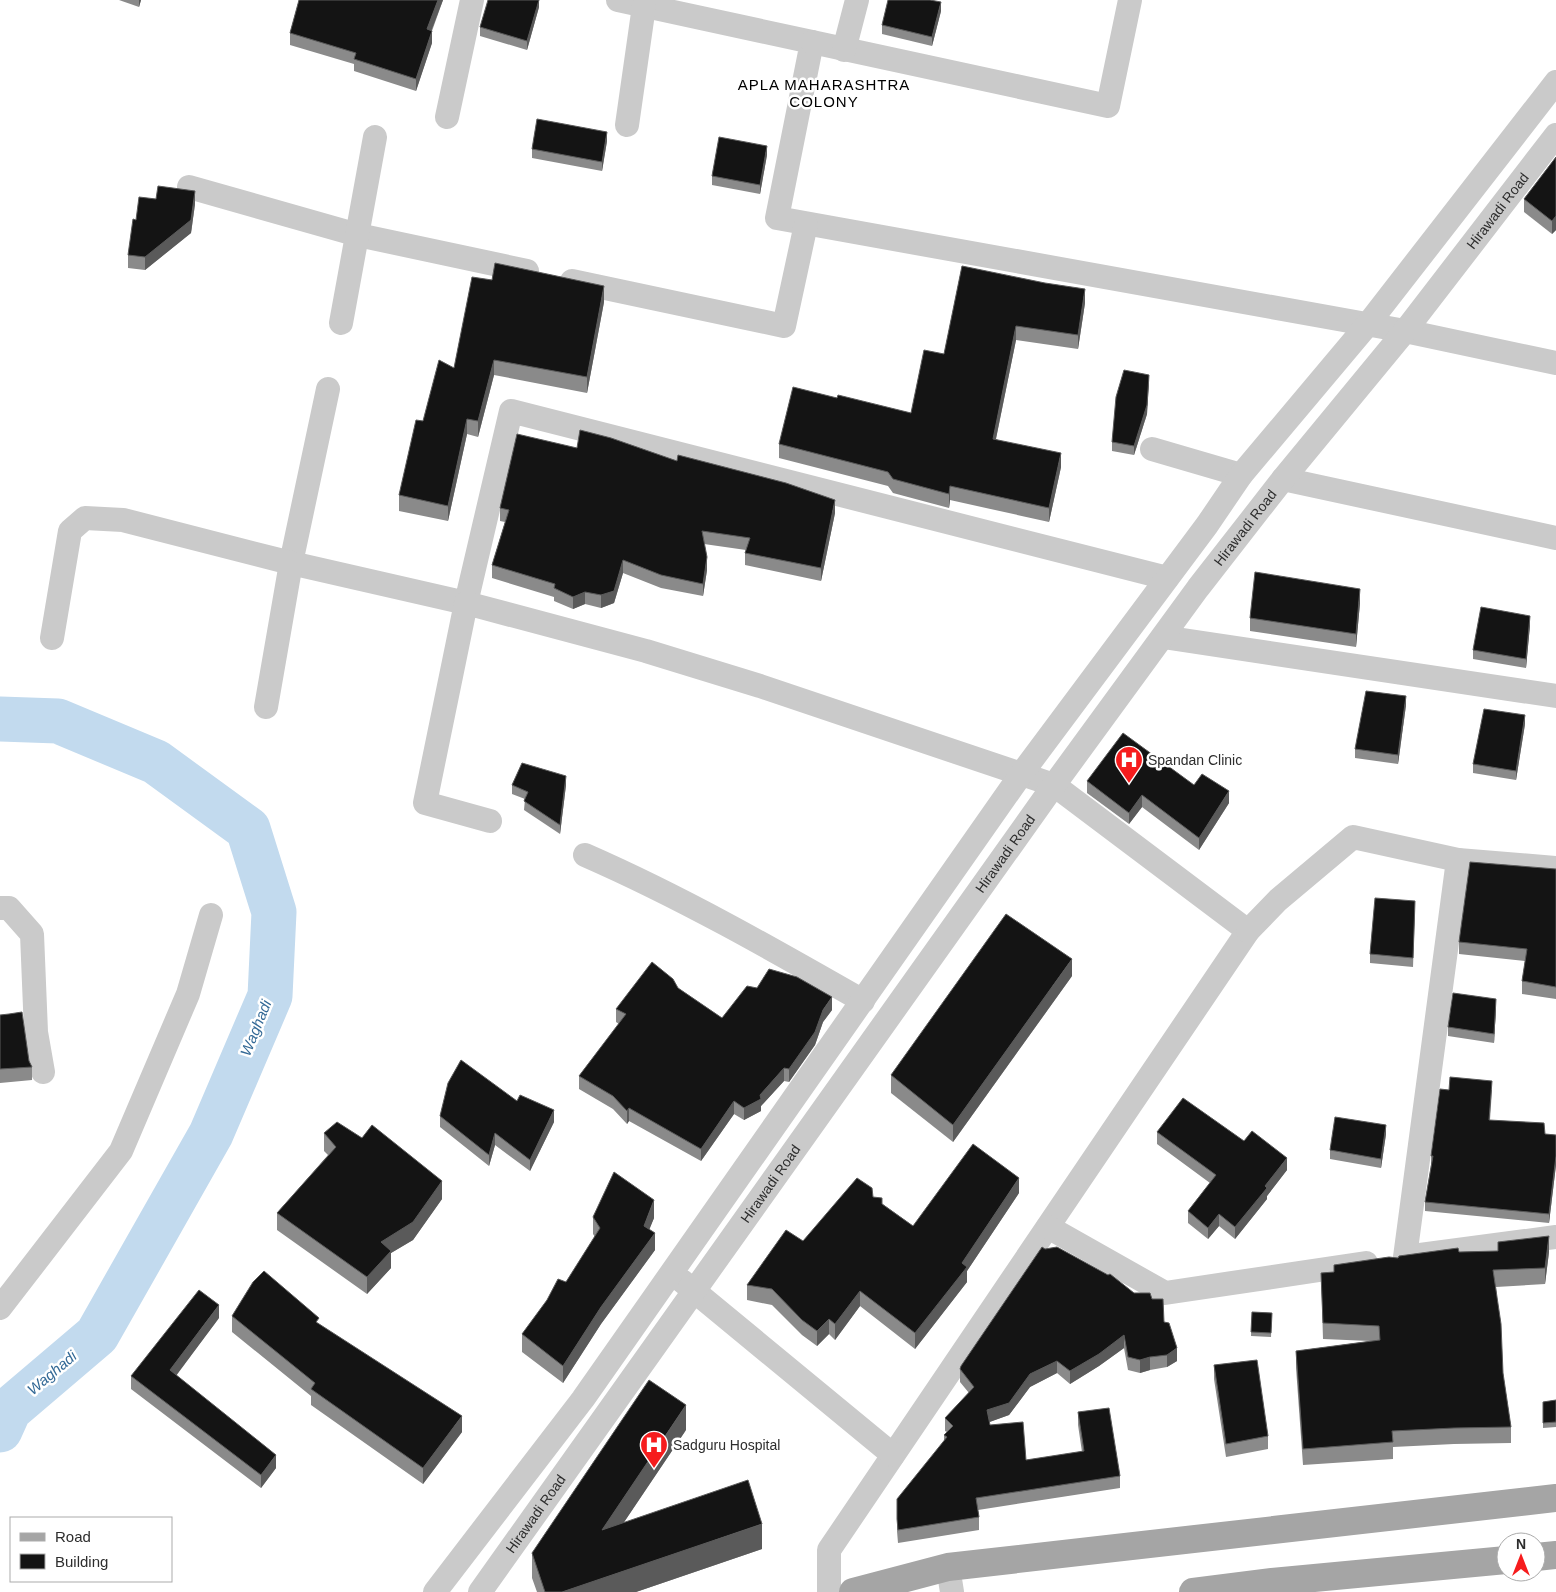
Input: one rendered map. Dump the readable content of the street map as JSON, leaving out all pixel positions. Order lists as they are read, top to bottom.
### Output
{
  "streets": {
    "street": ["Hirawadi Road"]
  },
  "districts": ["APLA MAHARASHTRA COLONY"],
  "water": ["Waghadi"],
  "places": {
    "hospital": ["Spandan Clinic", "Sadguru Hospital"]
  },
  "legend": ["Road", "Building"],
  "north": "top"
}
